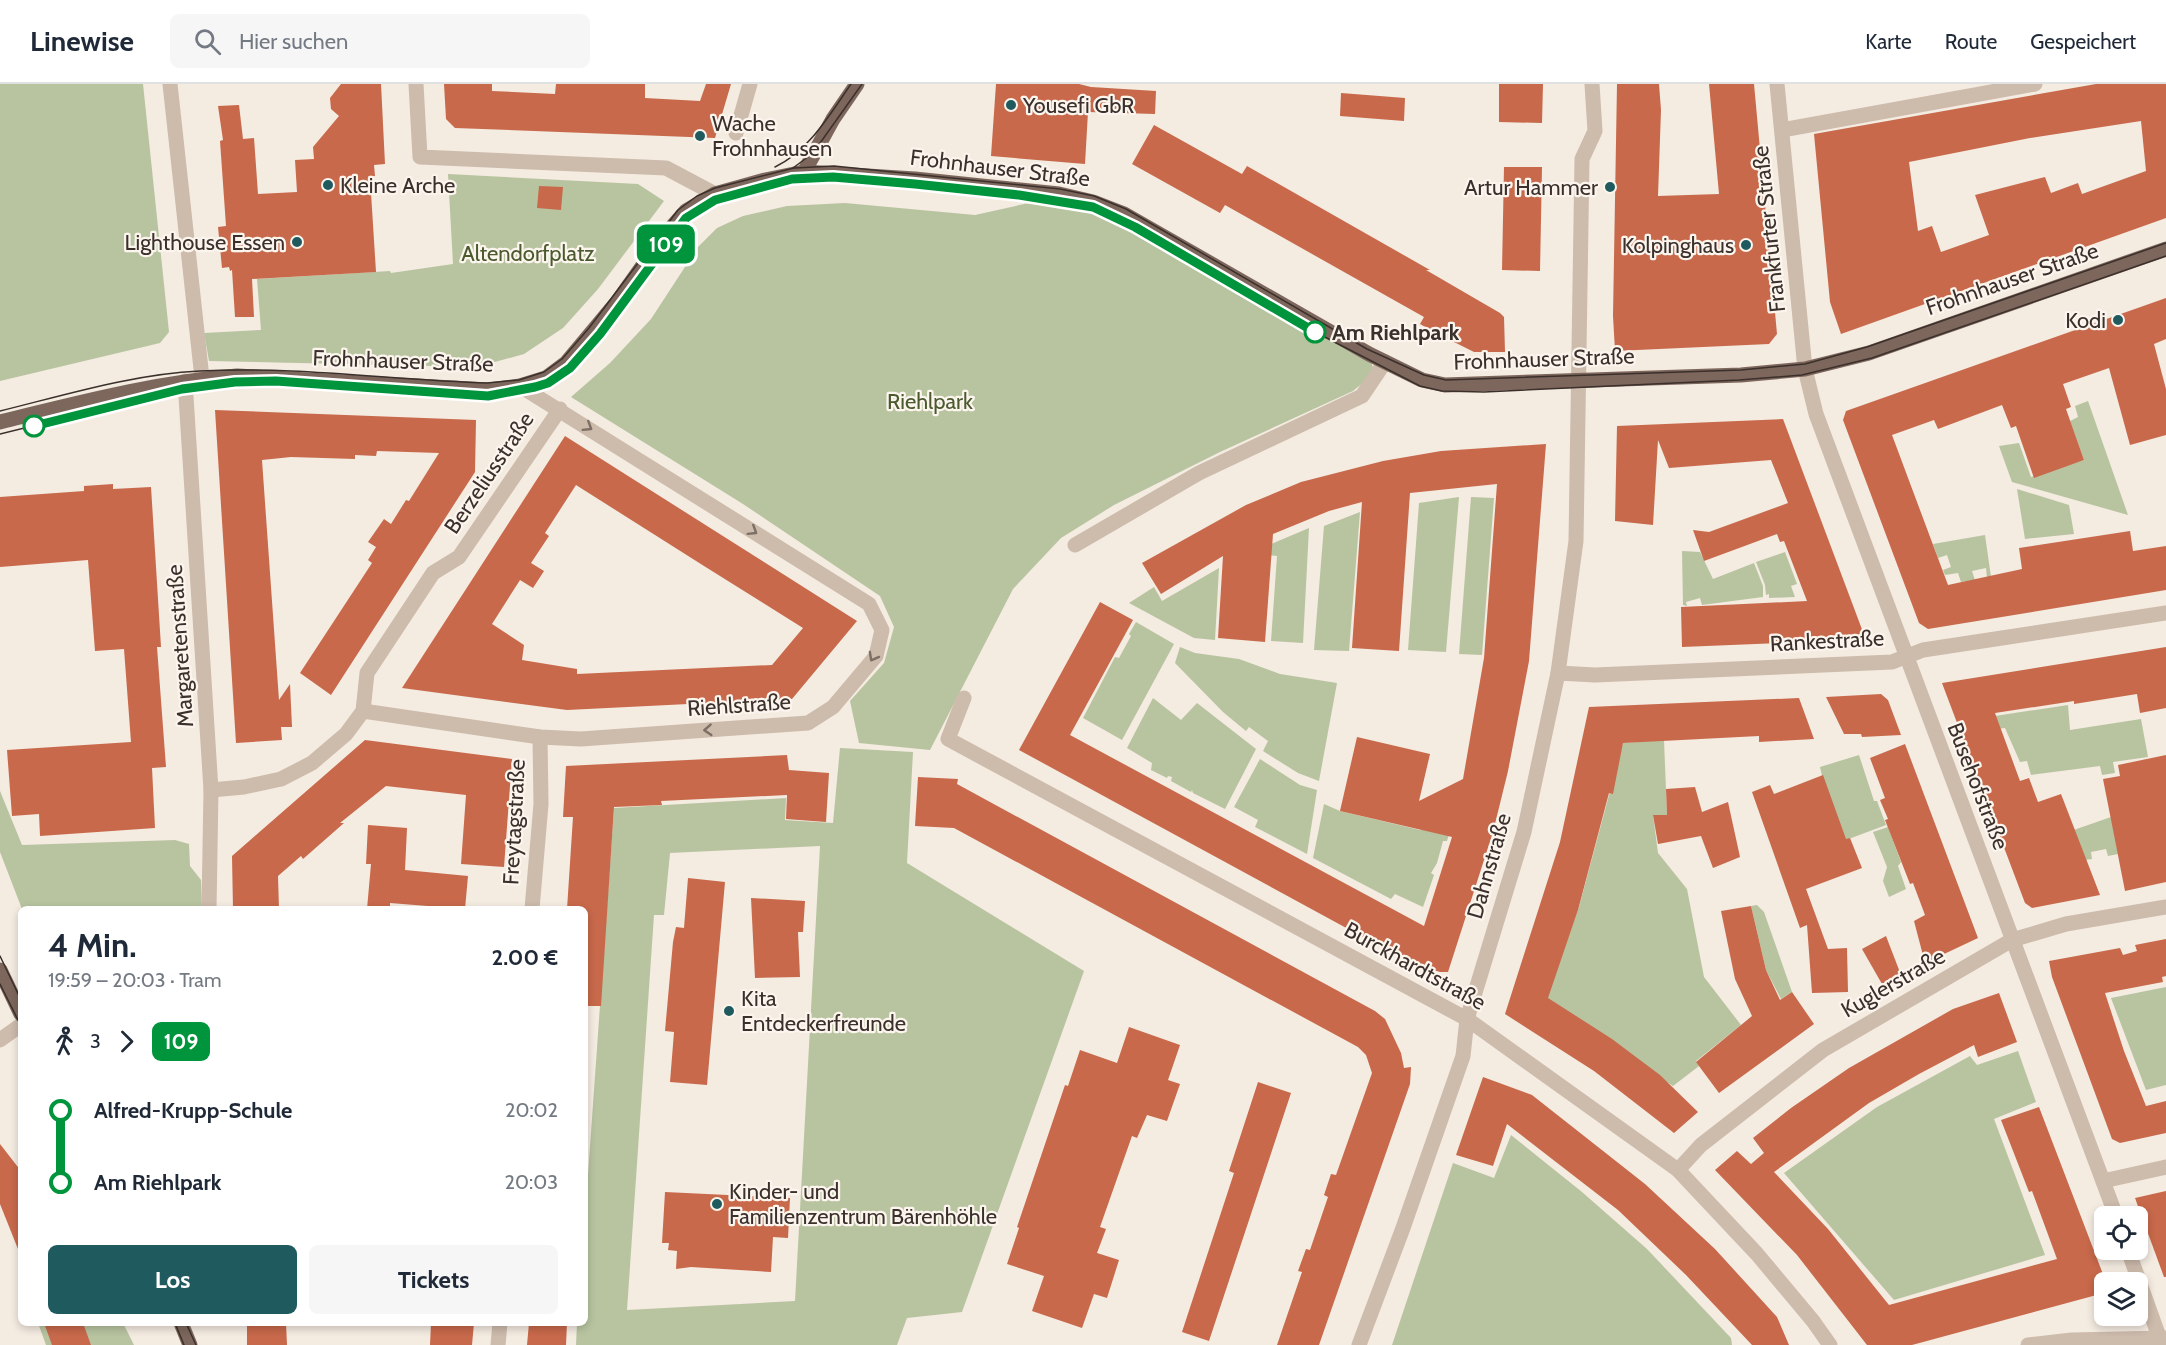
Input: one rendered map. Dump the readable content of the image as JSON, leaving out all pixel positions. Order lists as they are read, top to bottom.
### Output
{
  "streets": {
    "main road": ["Frohnhauser Straße"],
    "street": [
      "Frankfurter Straße",
      "Berzeliusstraße",
      "Rankestraße",
      "Margaretenstraße",
      "Riehlstraße",
      "Busehofstraße",
      "Freytagstraße",
      "Dahnstraße",
      "Burckhardtstraße",
      "Kuglerstraße"
    ]
  },
  "crossings": [
    ["Frohnhauser Straße", "Frankfurter Straße"],
    ["Frohnhauser Straße", "Margaretenstraße"],
    ["Frohnhauser Straße", "Riehlstraße"],
    ["Frohnhauser Straße", "Busehofstraße"],
    ["Frohnhauser Straße", "Dahnstraße"],
    ["Frankfurter Straße", "Busehofstraße"],
    ["Berzeliusstraße", "Riehlstraße"],
    ["Rankestraße", "Busehofstraße"],
    ["Rankestraße", "Dahnstraße"],
    ["Riehlstraße", "Freytagstraße"],
    ["Busehofstraße", "Kuglerstraße"],
    ["Dahnstraße", "Burckhardtstraße"],
    ["Burckhardtstraße", "Kuglerstraße"]
  ],
  "parks": ["Altendorfplatz", "Riehlpark"],
  "places": [
    "Yousefi GbR",
    "Wache Frohnhausen",
    "Kleine Arche",
    "Artur Hammer",
    "Lighthouse Essen",
    "Kolpinghaus",
    "Kodi",
    "Am Riehlpark",
    "Kita Entdeckerfreunde",
    "Kinder- und Familienzentrum Bärenhöhle"
  ],
  "lines": ["tram line 109"],
  "page": {
    "header": "Linewise",
    "search": "Hier suchen",
    "nav": ["Karte", "Route", "Gespeichert"],
    "on_map": "109",
    "heading": ["4 Min.", "19:59 – 20:03 · Tram", "2.00 €"],
    "legs": ["3", "109"],
    "list": [
      {
        "name": "Alfred-Krupp-Schule",
        "value": "20:02"
      },
      {
        "name": "Am Riehlpark",
        "value": "20:03"
      }
    ],
    "buttons": ["Los", "Tickets"]
  }
}
